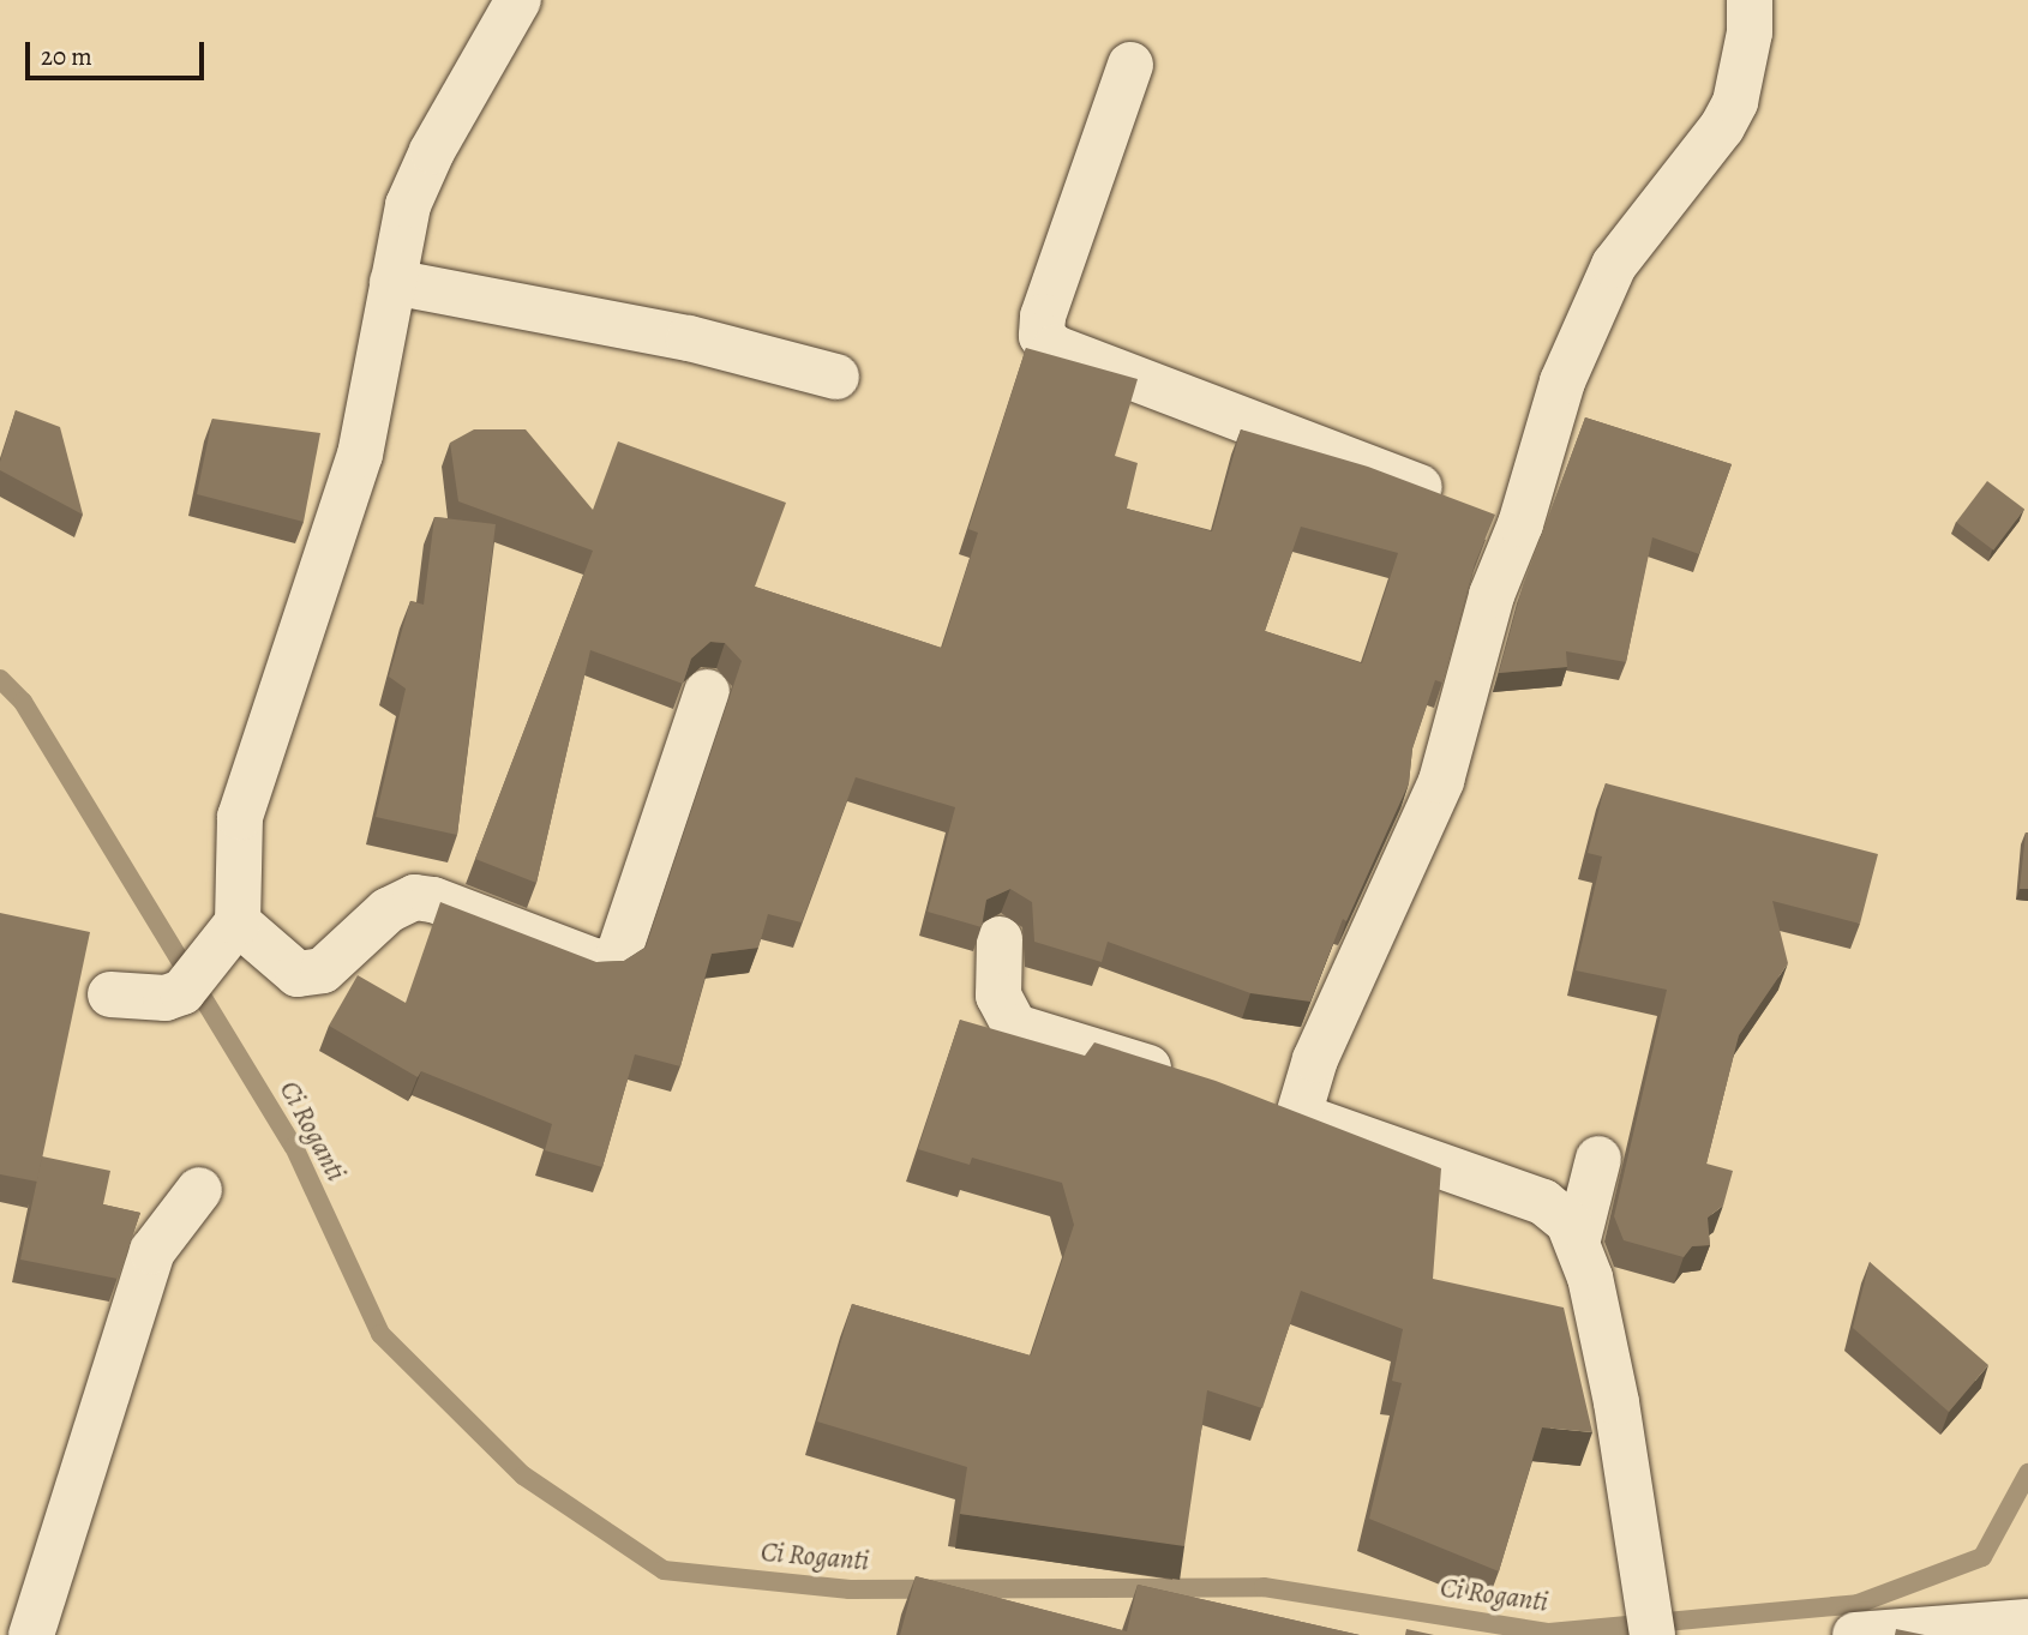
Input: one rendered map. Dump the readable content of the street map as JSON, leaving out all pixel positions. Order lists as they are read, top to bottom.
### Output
{
  "water": ["Ci Roganti"],
  "scale_bar": "20 m"
}
